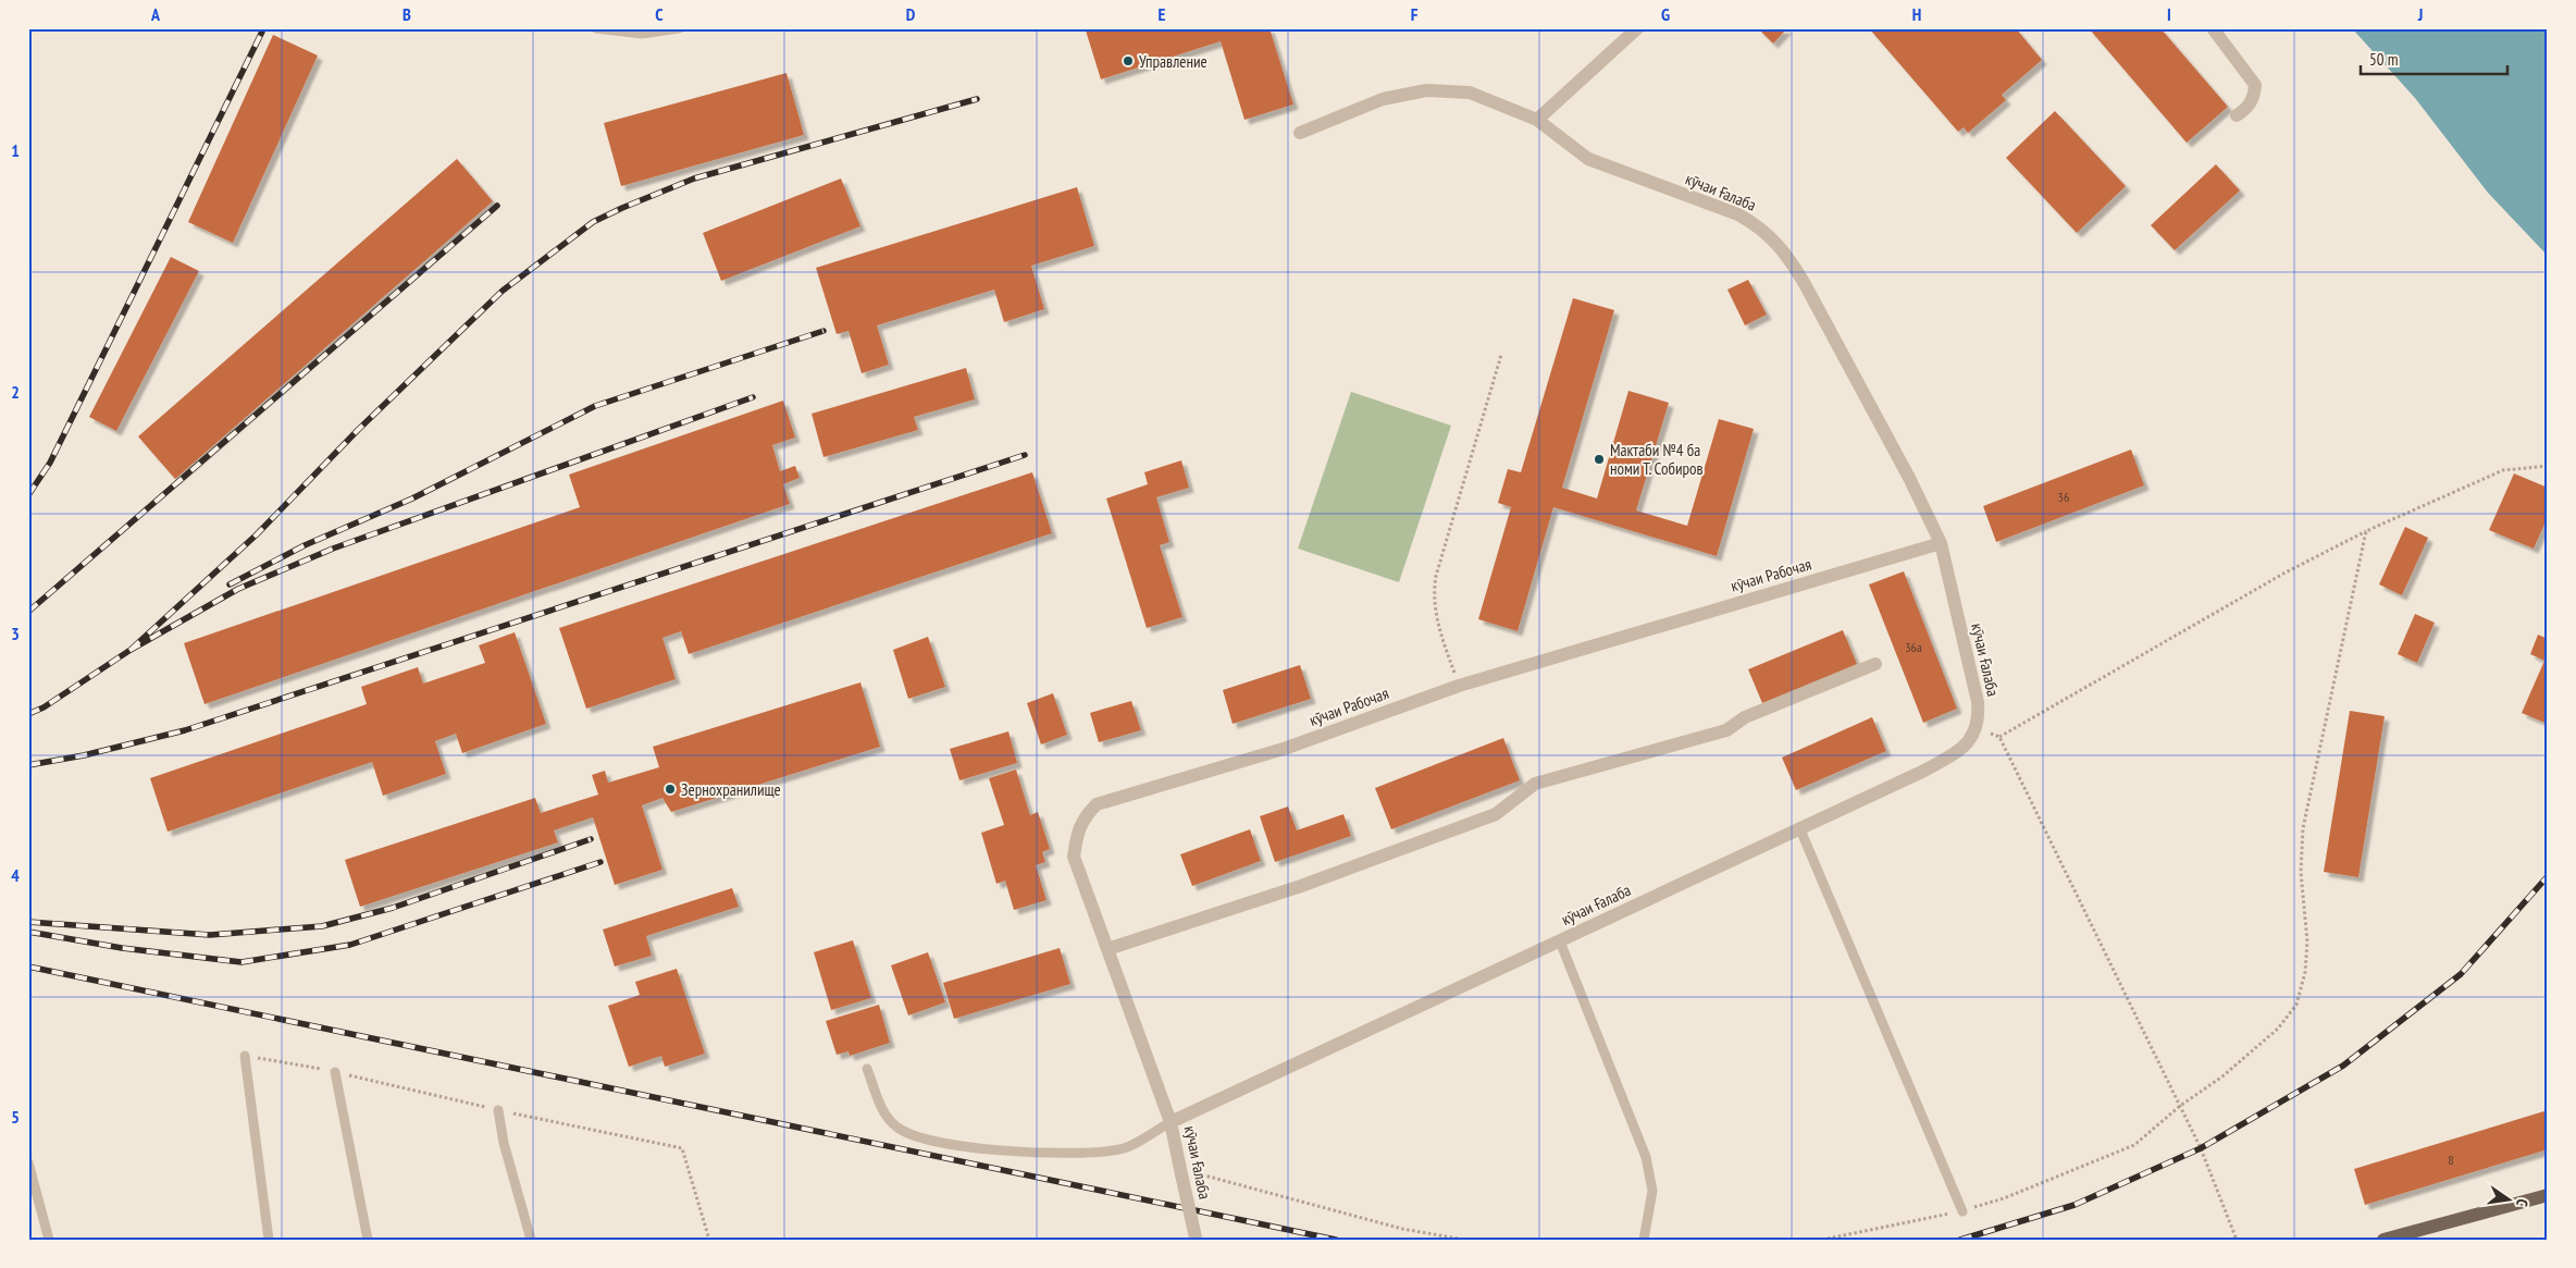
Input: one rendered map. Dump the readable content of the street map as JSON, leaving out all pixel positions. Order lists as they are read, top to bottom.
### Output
{
  "streets": {
    "street": ["кӯчаи Ғалаба", "кӯчаи Рабочая"]
  },
  "crossings": [
    ["кӯчаи Ғалаба", "кӯчаи Рабочая"]
  ],
  "places": ["Управление", "Мактаби №4 ба номи Т. Собиров", "Зернохранилище"],
  "house_numbers": ["36", "36а", "8"],
  "scale_bar": "50 m",
  "north": "right",
  "grid": {
    "columns": [
      "A",
      "B",
      "C",
      "D",
      "E",
      "F",
      "G",
      "H",
      "I",
      "J"
    ],
    "rows": [
      "1",
      "2",
      "3",
      "4",
      "5"
    ]
  }
}
